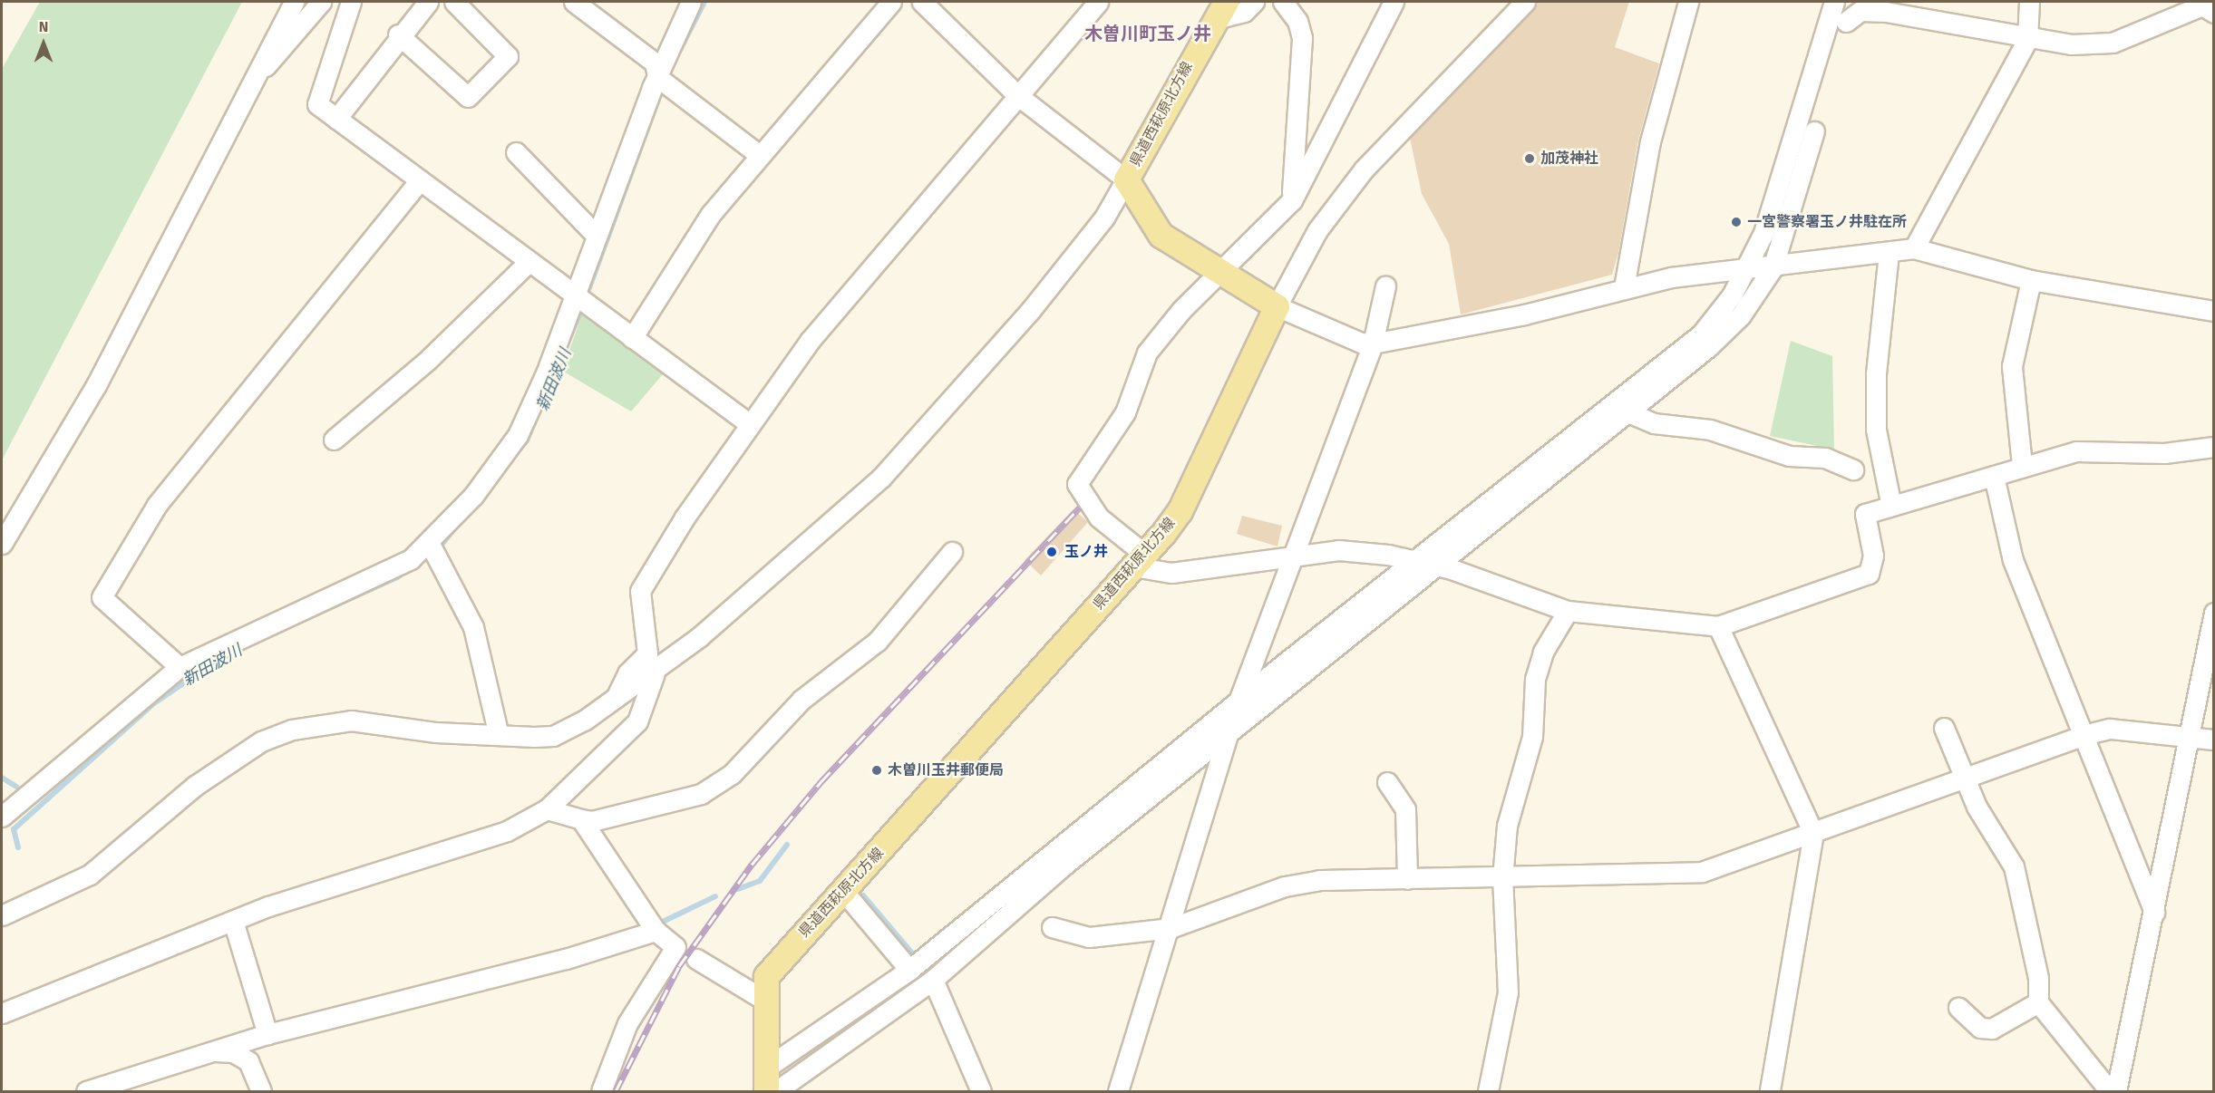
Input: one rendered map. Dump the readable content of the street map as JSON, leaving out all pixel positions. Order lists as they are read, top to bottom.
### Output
{
  "streets": {
    "main road": ["県道西萩原北方線"]
  },
  "districts": ["木曽川町玉ノ井"],
  "water": ["新田波川"],
  "places": [
    "加茂神社",
    "一宮警察署玉ノ井駐在所",
    "玉ノ井",
    "木曽川玉井郵便局"
  ],
  "north": "top"
}
